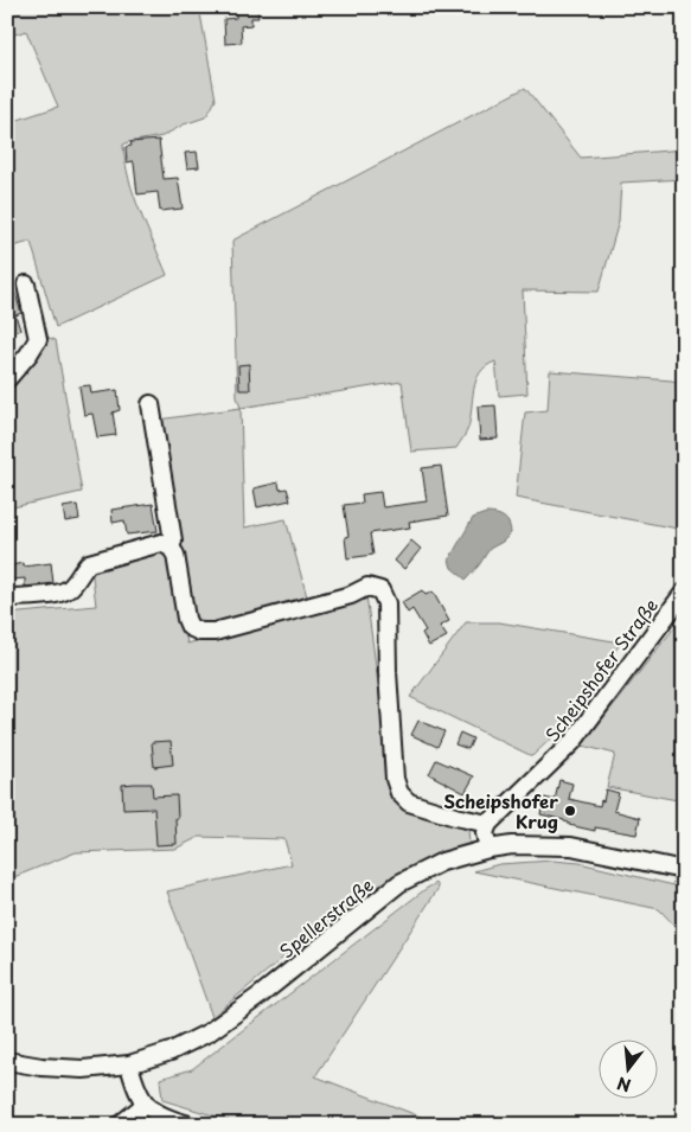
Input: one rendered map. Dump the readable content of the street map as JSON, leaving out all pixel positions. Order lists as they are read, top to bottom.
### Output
{
  "streets": {
    "street": ["Scheipshofer Straße", "Spellerstraße"]
  },
  "places": ["Scheipshofer Krug"],
  "north": "bottom"
}
